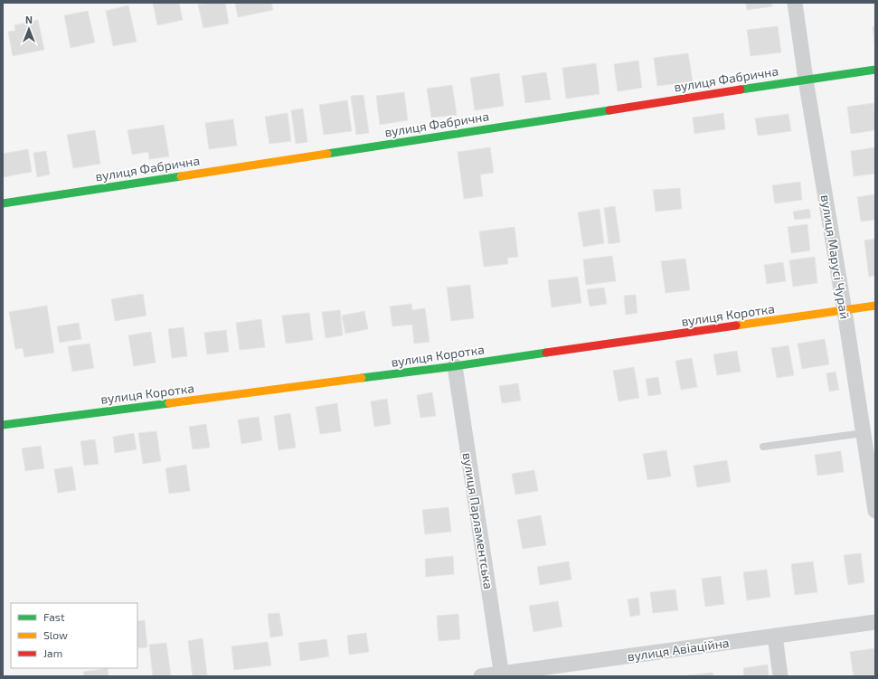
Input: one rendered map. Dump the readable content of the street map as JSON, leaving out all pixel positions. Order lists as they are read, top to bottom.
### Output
{
  "streets": {
    "street": [
      "вулиця Фабрична",
      "вулиця Марусі Чурай",
      "вулиця Коротка",
      "вулиця Парламентська",
      "вулиця Авіаційна"
    ]
  },
  "crossings": [
    ["вулиця Фабрична", "вулиця Марусі Чурай"],
    ["вулиця Марусі Чурай", "вулиця Коротка"],
    ["вулиця Коротка", "вулиця Парламентська"],
    ["вулиця Парламентська", "вулиця Авіаційна"]
  ],
  "legend": ["Fast", "Slow", "Jam"],
  "north": "top"
}
